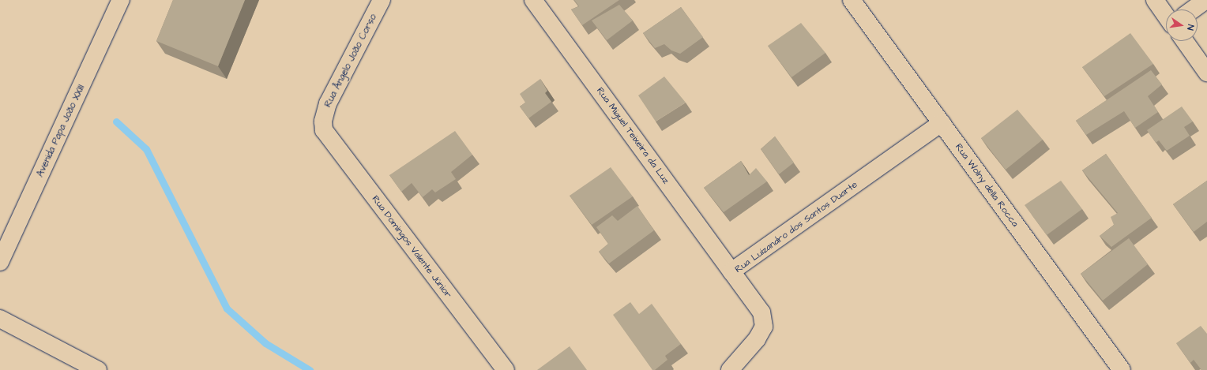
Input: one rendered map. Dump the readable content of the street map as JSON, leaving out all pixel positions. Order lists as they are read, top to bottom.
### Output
{
  "streets": {
    "street": [
      "Rua Ângelo João Corso",
      "Avenida Papa João XXIII",
      "Rua Miguel Teixeira da Luz",
      "Rua Wolny della Rocca",
      "Rua Luizandro dos Santos Duarte",
      "Rua Domingos Valente Júnior"
    ]
  },
  "crossings": [
    ["Rua Ângelo João Corso", "Rua Domingos Valente Júnior"],
    ["Rua Miguel Teixeira da Luz", "Rua Luizandro dos Santos Duarte"],
    ["Rua Wolny della Rocca", "Rua Luizandro dos Santos Duarte"]
  ],
  "north": "right"
}
